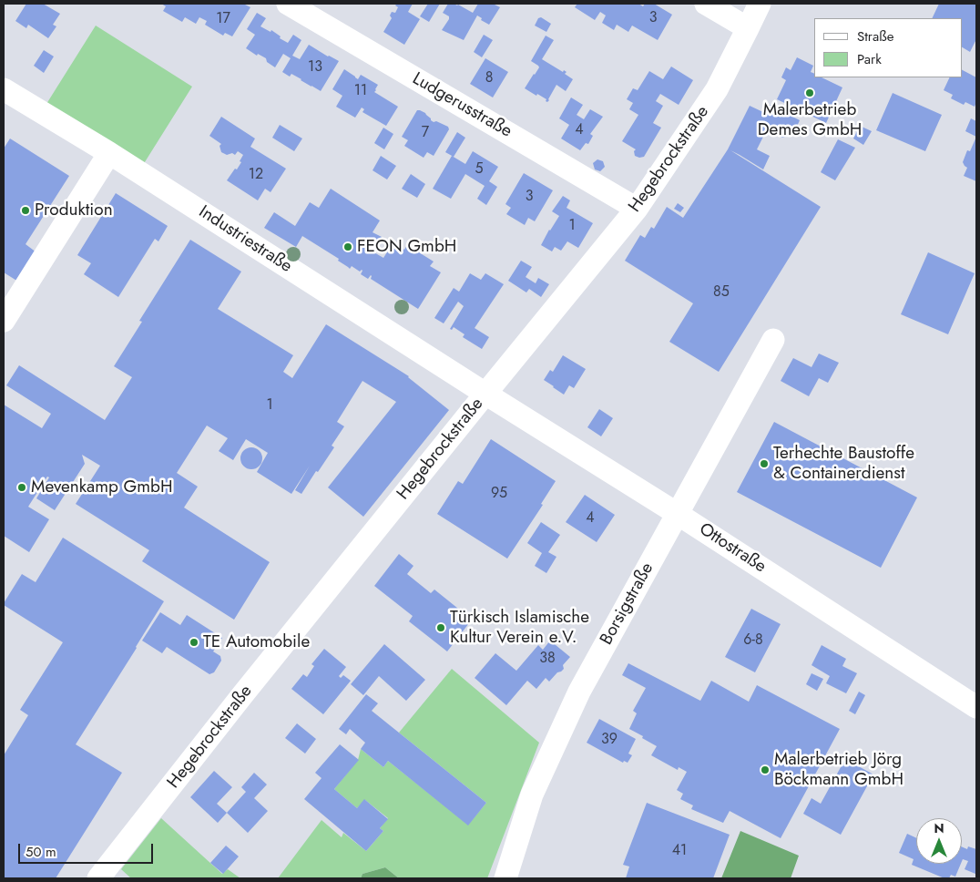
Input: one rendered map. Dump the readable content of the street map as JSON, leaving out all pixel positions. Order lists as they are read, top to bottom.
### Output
{
  "streets": {
    "street": [
      "Ludgerusstraße",
      "Hegebrockstraße",
      "Industriestraße",
      "Ottostraße",
      "Borsigstraße"
    ]
  },
  "crossings": [
    ["Ludgerusstraße", "Hegebrockstraße"],
    ["Hegebrockstraße", "Industriestraße"],
    ["Hegebrockstraße", "Ottostraße"],
    ["Industriestraße", "Ottostraße"],
    ["Ottostraße", "Borsigstraße"]
  ],
  "places": [
    "Malerbetrieb Demes GmbH",
    "Produktion",
    "FEON GmbH",
    "Terhechte Baustoffe & Containerdienst",
    "Mevenkamp GmbH",
    "Türkisch Islamische Kultur Verein e.V.",
    "TE Automobile",
    "Malerbetrieb Jörg Böckmann GmbH"
  ],
  "house_numbers": [
    "3",
    "17",
    "13",
    "8",
    "11",
    "4",
    "7",
    "5",
    "12",
    "3",
    "1",
    "85",
    "1",
    "95",
    "4",
    "6-8",
    "38",
    "39",
    "41"
  ],
  "legend": ["Straße", "Park"],
  "scale_bar": "50 m",
  "north": "top"
}
